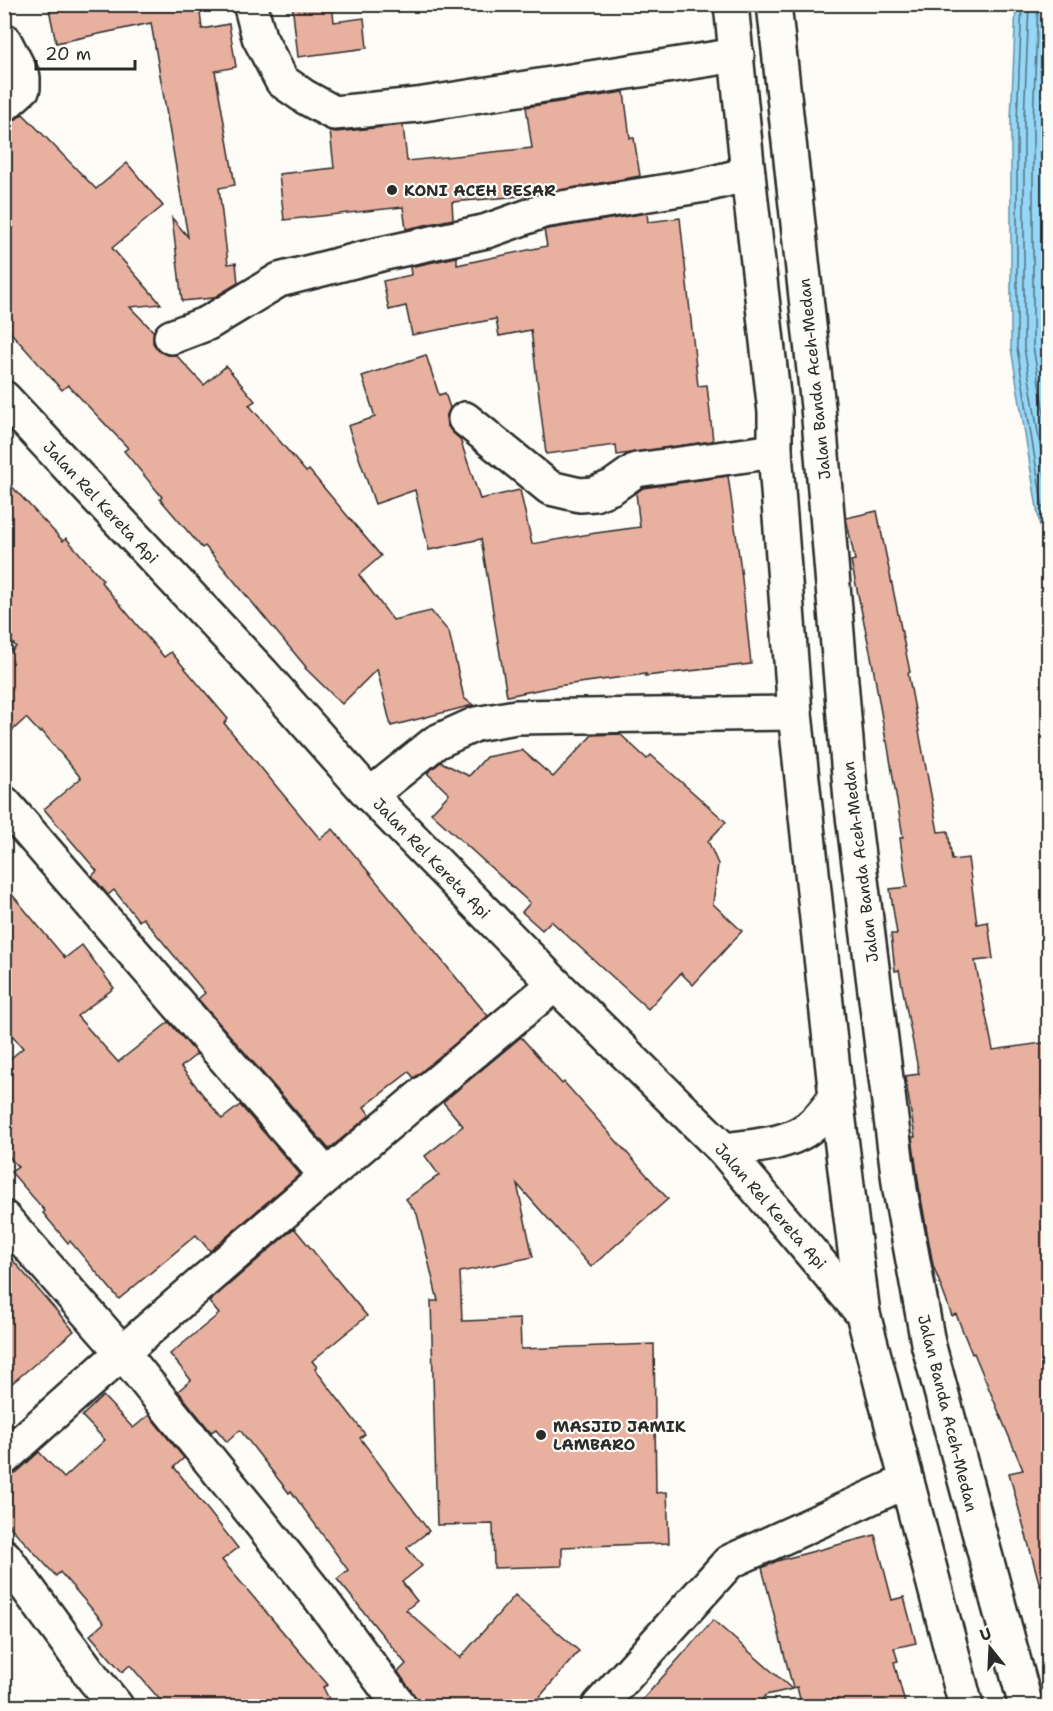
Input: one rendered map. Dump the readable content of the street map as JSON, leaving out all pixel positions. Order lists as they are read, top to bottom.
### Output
{
  "streets": {
    "main road": ["Jalan Banda Aceh-Medan", "Jalan Rel Kereta Api"]
  },
  "places": ["KONI ACEH BESAR", "MASJID JAMIK LAMBARO"],
  "scale_bar": "20 m",
  "north": "top"
}
